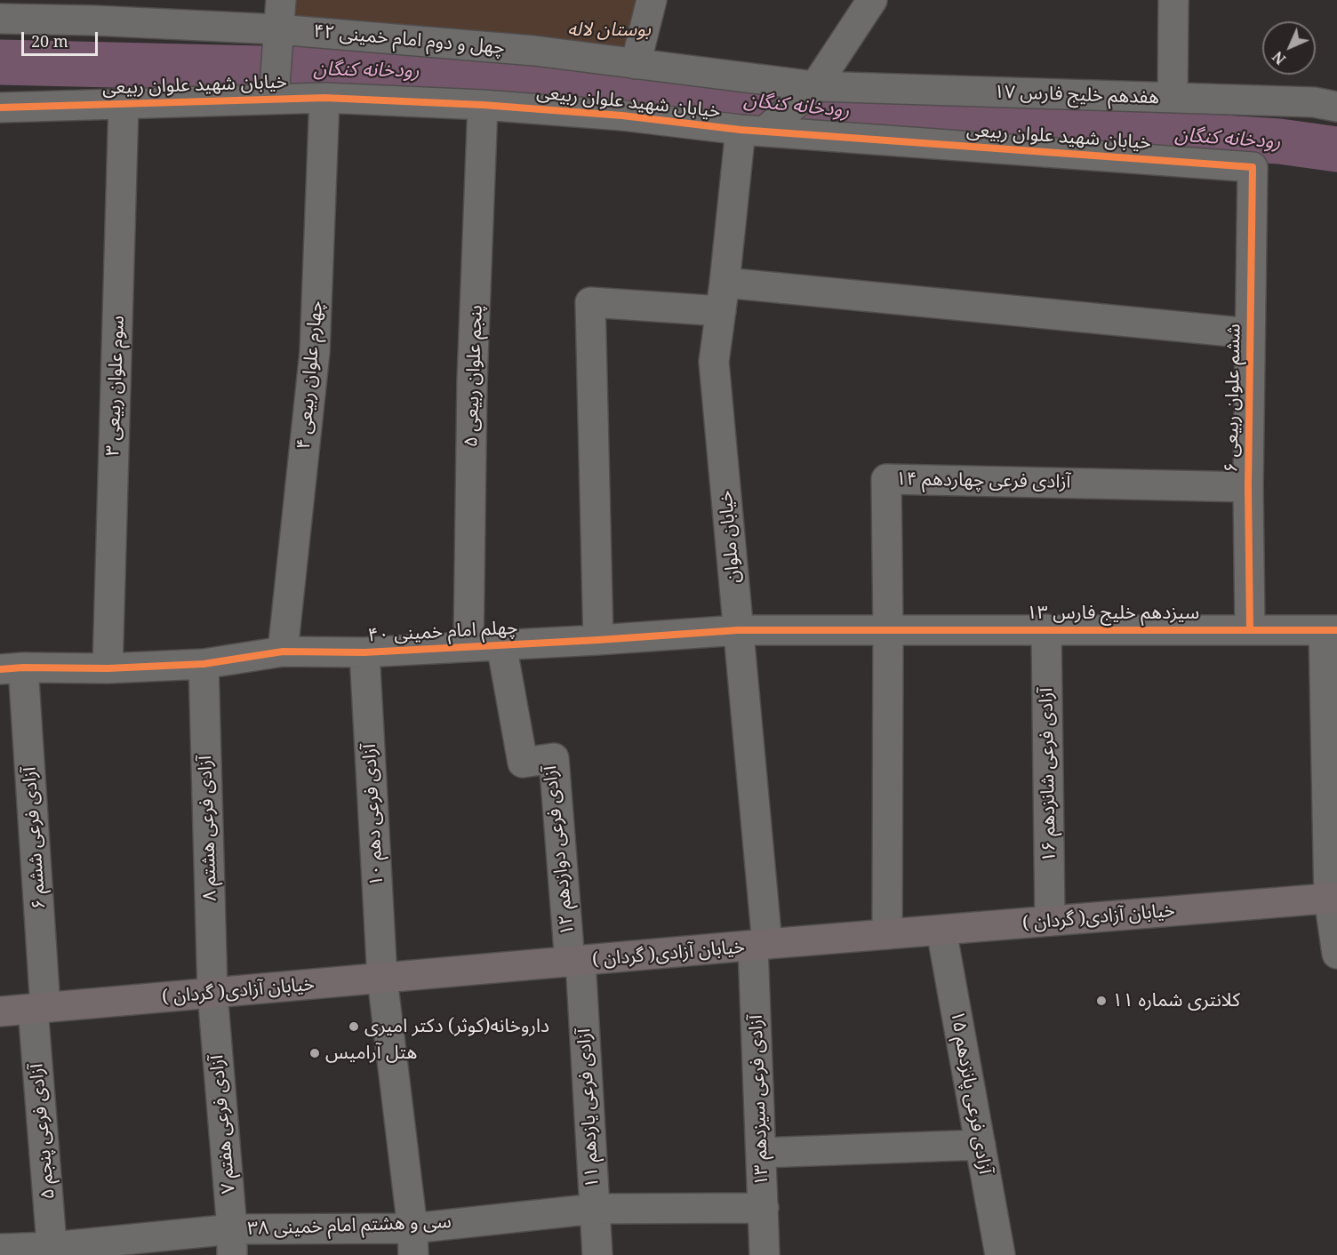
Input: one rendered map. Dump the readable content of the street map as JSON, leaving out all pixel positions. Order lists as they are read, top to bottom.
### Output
{
  "streets": {
    "main road": ["خیابان آزادی( گردان )"],
    "street": [
      "چهل و دوم امام خمینی ۴۲",
      "خیابان شهید علوان ربیعی",
      "هفدهم خلیج فارس ۱۷",
      "چهارم علوان ربیعی ۴",
      "پنجم علوان ربیعی ۵",
      "سوم علوان ربیعی ۳",
      "ششم علوان ربیعی ۶",
      "آزادی فرعی چهاردهم ۱۴",
      "خیابان ملوان",
      "سیزدهم خلیج فارس ۱۳",
      "چهلم امام خمینی ۴۰",
      "آزادی فرعی شانزدهم ۱۶",
      "آزادی فرعی دهم ۱۰",
      "آزادی فرعی هشتم ۸",
      "آزادی فرعی ششم ۶",
      "آزادی فرعی دوازدهم ۱۲",
      "آزادی فرعی پانزدهم ۱۵",
      "آزادی فرعی سیزدهم ۱۳",
      "آزادی فرعی یازدهم ۱۱",
      "آزادی فرعی هفتم ۷",
      "آزادی فرعی پنجم ۵",
      "سی و هشتم امام خمینی ۳۸"
    ]
  },
  "crossings": [
    ["چهل و دوم امام خمینی ۴۲", "هفدهم خلیج فارس ۱۷"],
    ["خیابان شهید علوان ربیعی", "چهارم علوان ربیعی ۴"],
    ["خیابان شهید علوان ربیعی", "پنجم علوان ربیعی ۵"],
    ["خیابان شهید علوان ربیعی", "سوم علوان ربیعی ۳"],
    ["خیابان شهید علوان ربیعی", "ششم علوان ربیعی ۶"],
    ["خیابان شهید علوان ربیعی", "خیابان ملوان"],
    ["چهارم علوان ربیعی ۴", "چهلم امام خمینی ۴۰"],
    ["پنجم علوان ربیعی ۵", "چهلم امام خمینی ۴۰"],
    ["سوم علوان ربیعی ۳", "چهلم امام خمینی ۴۰"],
    ["ششم علوان ربیعی ۶", "آزادی فرعی چهاردهم ۱۴"],
    ["ششم علوان ربیعی ۶", "سیزدهم خلیج فارس ۱۳"],
    ["آزادی فرعی چهاردهم ۱۴", "سیزدهم خلیج فارس ۱۳"],
    ["آزادی فرعی چهاردهم ۱۴", "چهلم امام خمینی ۴۰"],
    ["آزادی فرعی چهاردهم ۱۴", "خیابان آزادی( گردان )"],
    ["خیابان ملوان", "چهلم امام خمینی ۴۰"],
    ["خیابان ملوان", "خیابان آزادی( گردان )"],
    ["خیابان ملوان", "آزادی فرعی سیزدهم ۱۳"],
    ["سیزدهم خلیج فارس ۱۳", "چهلم امام خمینی ۴۰"],
    ["سیزدهم خلیج فارس ۱۳", "آزادی فرعی شانزدهم ۱۶"],
    ["چهلم امام خمینی ۴۰", "آزادی فرعی دهم ۱۰"],
    ["چهلم امام خمینی ۴۰", "آزادی فرعی هشتم ۸"],
    ["چهلم امام خمینی ۴۰", "آزادی فرعی ششم ۶"],
    ["چهلم امام خمینی ۴۰", "آزادی فرعی دوازدهم ۱۲"],
    ["آزادی فرعی شانزدهم ۱۶", "خیابان آزادی( گردان )"],
    ["آزادی فرعی دهم ۱۰", "خیابان آزادی( گردان )"],
    ["آزادی فرعی دهم ۱۰", "سی و هشتم امام خمینی ۳۸"],
    ["آزادی فرعی هشتم ۸", "خیابان آزادی( گردان )"],
    ["آزادی فرعی هشتم ۸", "آزادی فرعی هفتم ۷"],
    ["آزادی فرعی ششم ۶", "خیابان آزادی( گردان )"],
    ["آزادی فرعی ششم ۶", "آزادی فرعی پنجم ۵"],
    ["آزادی فرعی دوازدهم ۱۲", "خیابان آزادی( گردان )"],
    ["آزادی فرعی دوازدهم ۱۲", "آزادی فرعی یازدهم ۱۱"],
    ["خیابان آزادی( گردان )", "آزادی فرعی پانزدهم ۱۵"],
    ["خیابان آزادی( گردان )", "آزادی فرعی سیزدهم ۱۳"],
    ["خیابان آزادی( گردان )", "آزادی فرعی یازدهم ۱۱"],
    ["خیابان آزادی( گردان )", "آزادی فرعی هفتم ۷"],
    ["خیابان آزادی( گردان )", "آزادی فرعی پنجم ۵"],
    ["آزادی فرعی سیزدهم ۱۳", "سی و هشتم امام خمینی ۳۸"],
    ["آزادی فرعی یازدهم ۱۱", "سی و هشتم امام خمینی ۳۸"],
    ["آزادی فرعی هفتم ۷", "سی و هشتم امام خمینی ۳۸"],
    ["آزادی فرعی پنجم ۵", "سی و هشتم امام خمینی ۳۸"]
  ],
  "water": ["رودخانه کنگان"],
  "parks": ["بوستان لاله"],
  "places": ["کلانتری شماره ۱۱", "داروخانه(کوثر) دکتر امیری", "هتل آرامیس"],
  "scale_bar": "20 m",
  "north": "bottom left"
}
